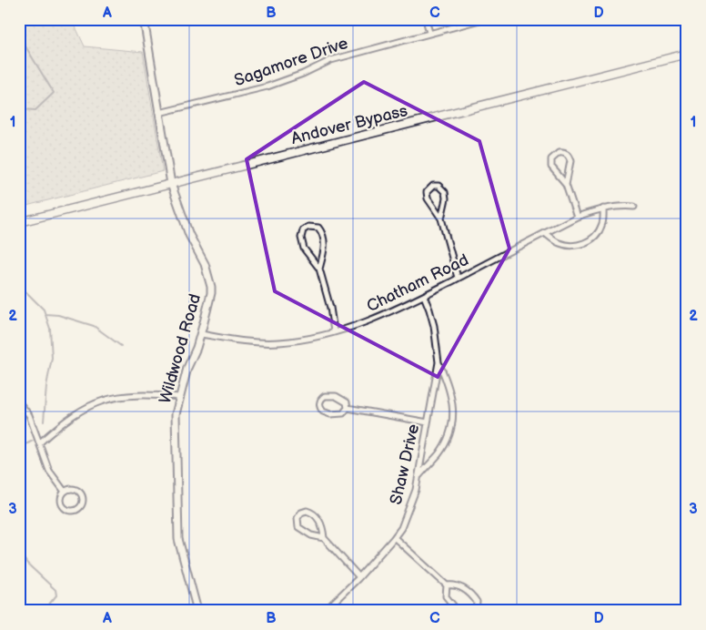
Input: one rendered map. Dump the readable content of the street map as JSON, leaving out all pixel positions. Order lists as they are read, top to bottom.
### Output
{
  "streets": {
    "main road": ["Andover Bypass"],
    "street": [
      "Sagamore Drive",
      "Chatham Road",
      "Wildwood Road",
      "Shaw Drive"
    ]
  },
  "crossings": [
    ["Sagamore Drive", "Wildwood Road"],
    ["Andover Bypass", "Wildwood Road"],
    ["Chatham Road", "Wildwood Road"],
    ["Chatham Road", "Shaw Drive"]
  ],
  "grid": {
    "columns": [
      "A",
      "B",
      "C",
      "D"
    ],
    "rows": ["1", "2", "3"]
  }
}
